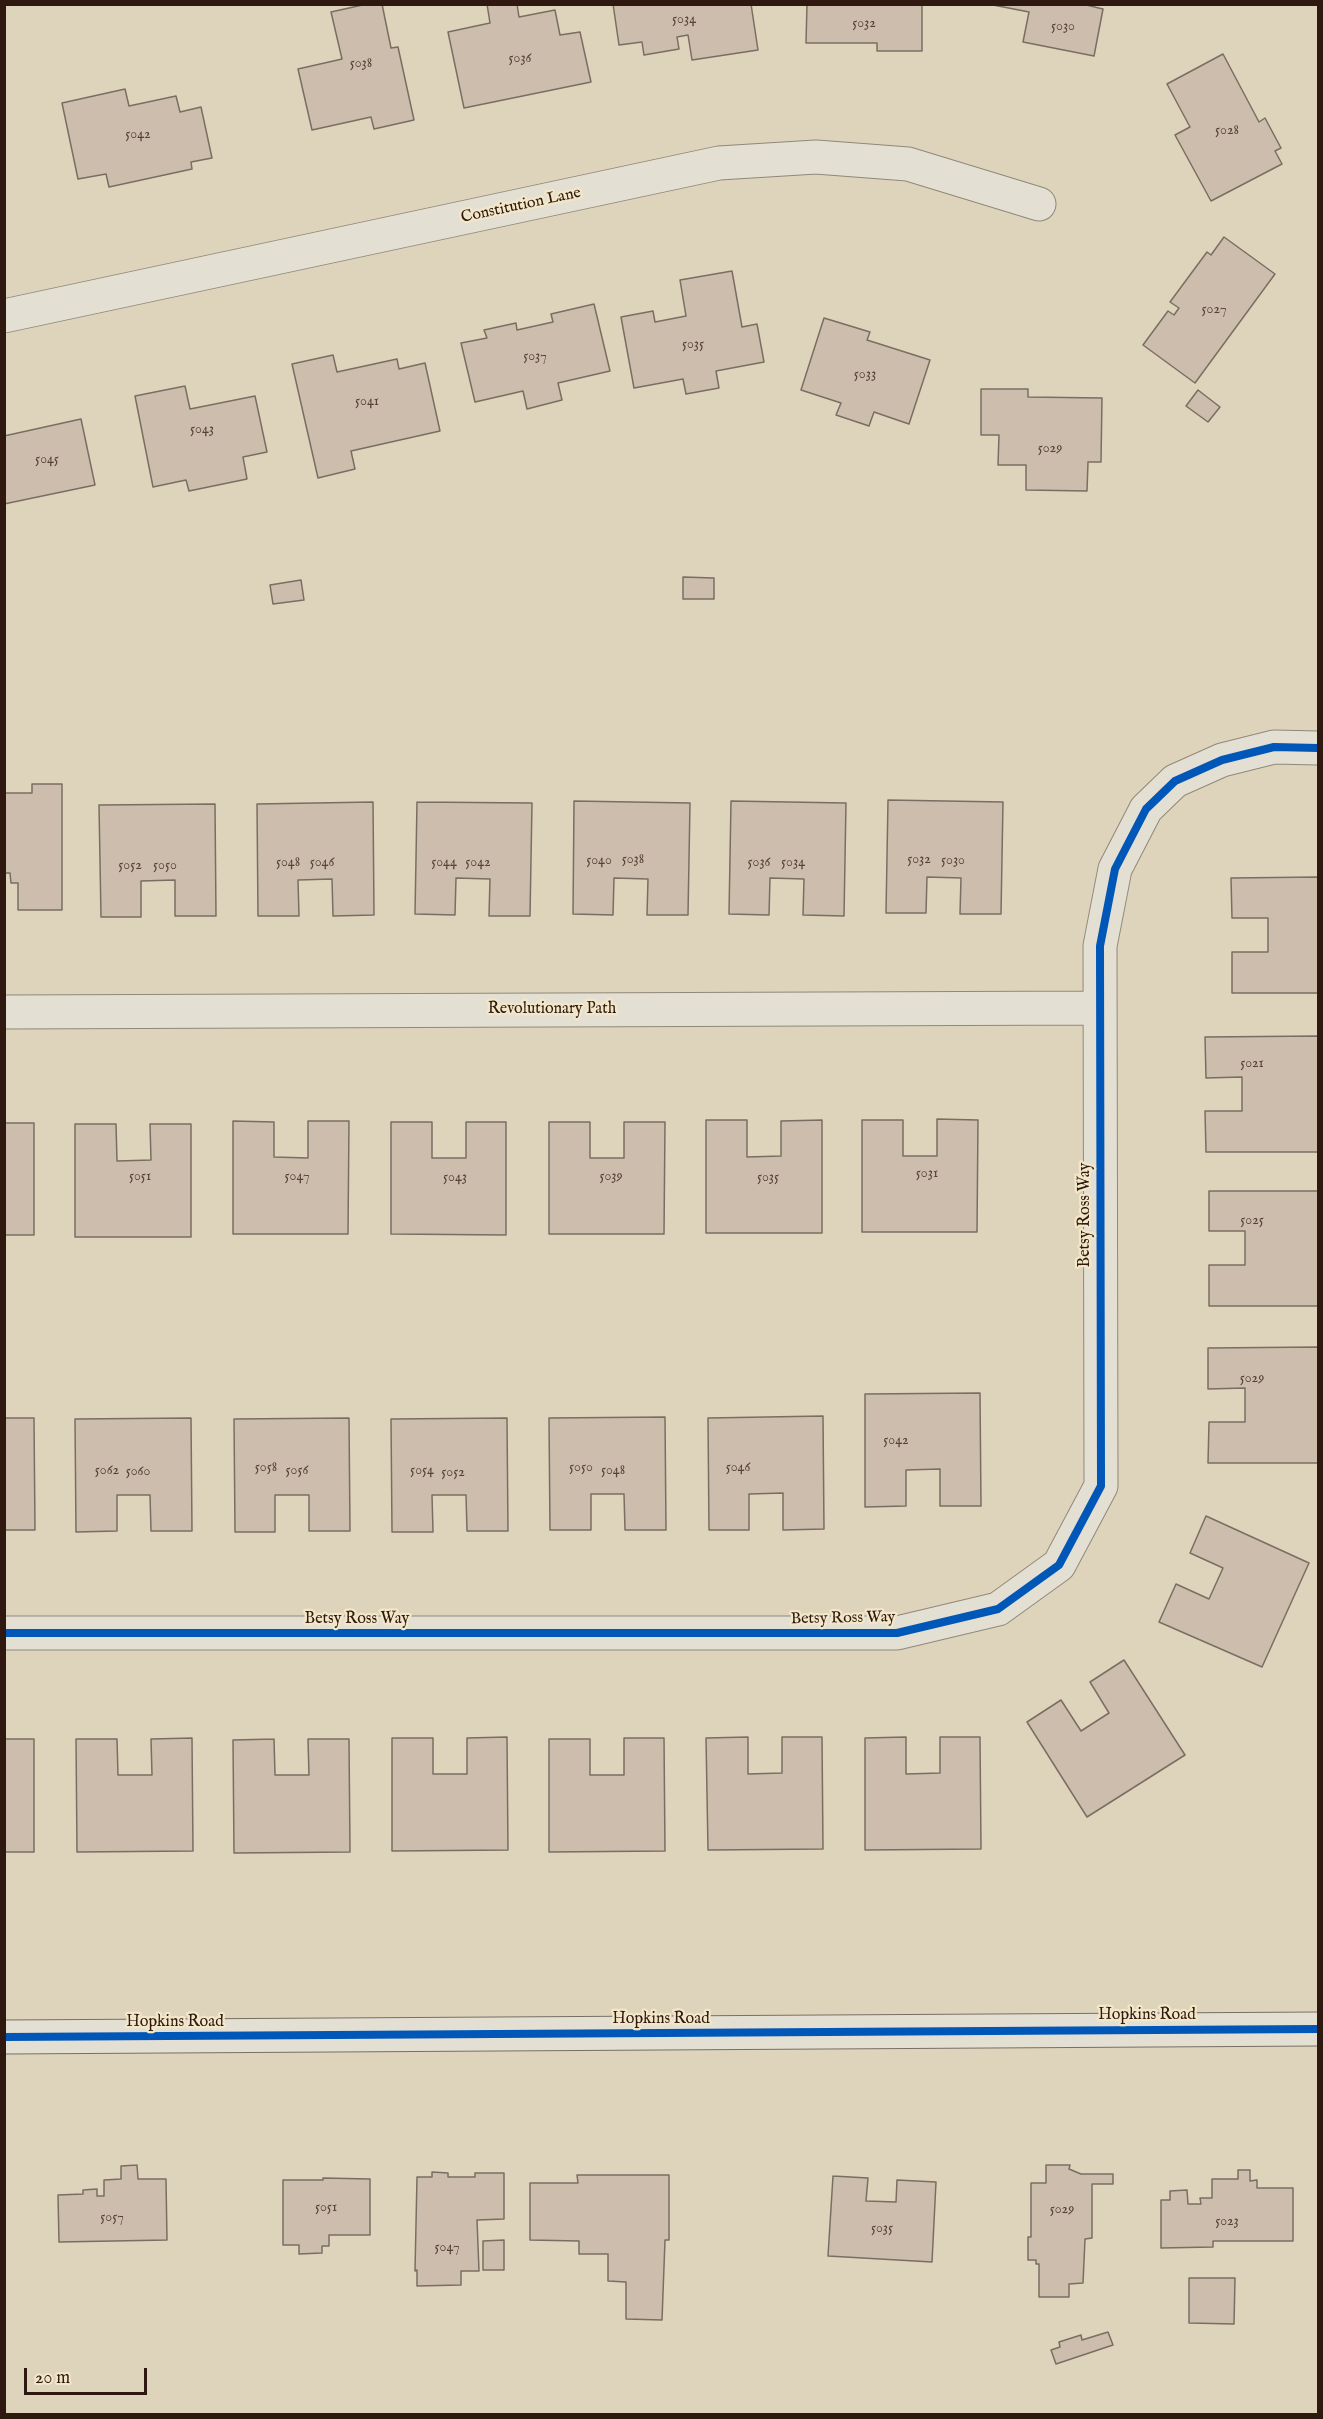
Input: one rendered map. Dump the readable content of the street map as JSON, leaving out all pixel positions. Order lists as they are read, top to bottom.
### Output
{
  "streets": {
    "street": [
      "Constitution Lane",
      "Revolutionary Path",
      "Betsy Ross Way",
      "Hopkins Road"
    ]
  },
  "crossings": [
    ["Revolutionary Path", "Betsy Ross Way"]
  ],
  "house_numbers": [
    "5034",
    "5032",
    "5030",
    "5036",
    "5038",
    "5028",
    "5042",
    "5027",
    "5035",
    "5037",
    "5033",
    "5041",
    "5043",
    "5029",
    "5045",
    "5038",
    "5032",
    "5040",
    "5030",
    "5048",
    "5046",
    "5044",
    "5042",
    "5036",
    "5034",
    "5052",
    "5050",
    "5021",
    "5031",
    "5051",
    "5047",
    "5039",
    "5043",
    "5035",
    "5025",
    "5029",
    "5042",
    "5058",
    "5050",
    "5046",
    "5062",
    "5056",
    "5054",
    "5048",
    "5060",
    "5052",
    "5051",
    "5029",
    "5057",
    "5023",
    "5035",
    "5047"
  ],
  "scale_bar": "20 m"
}
